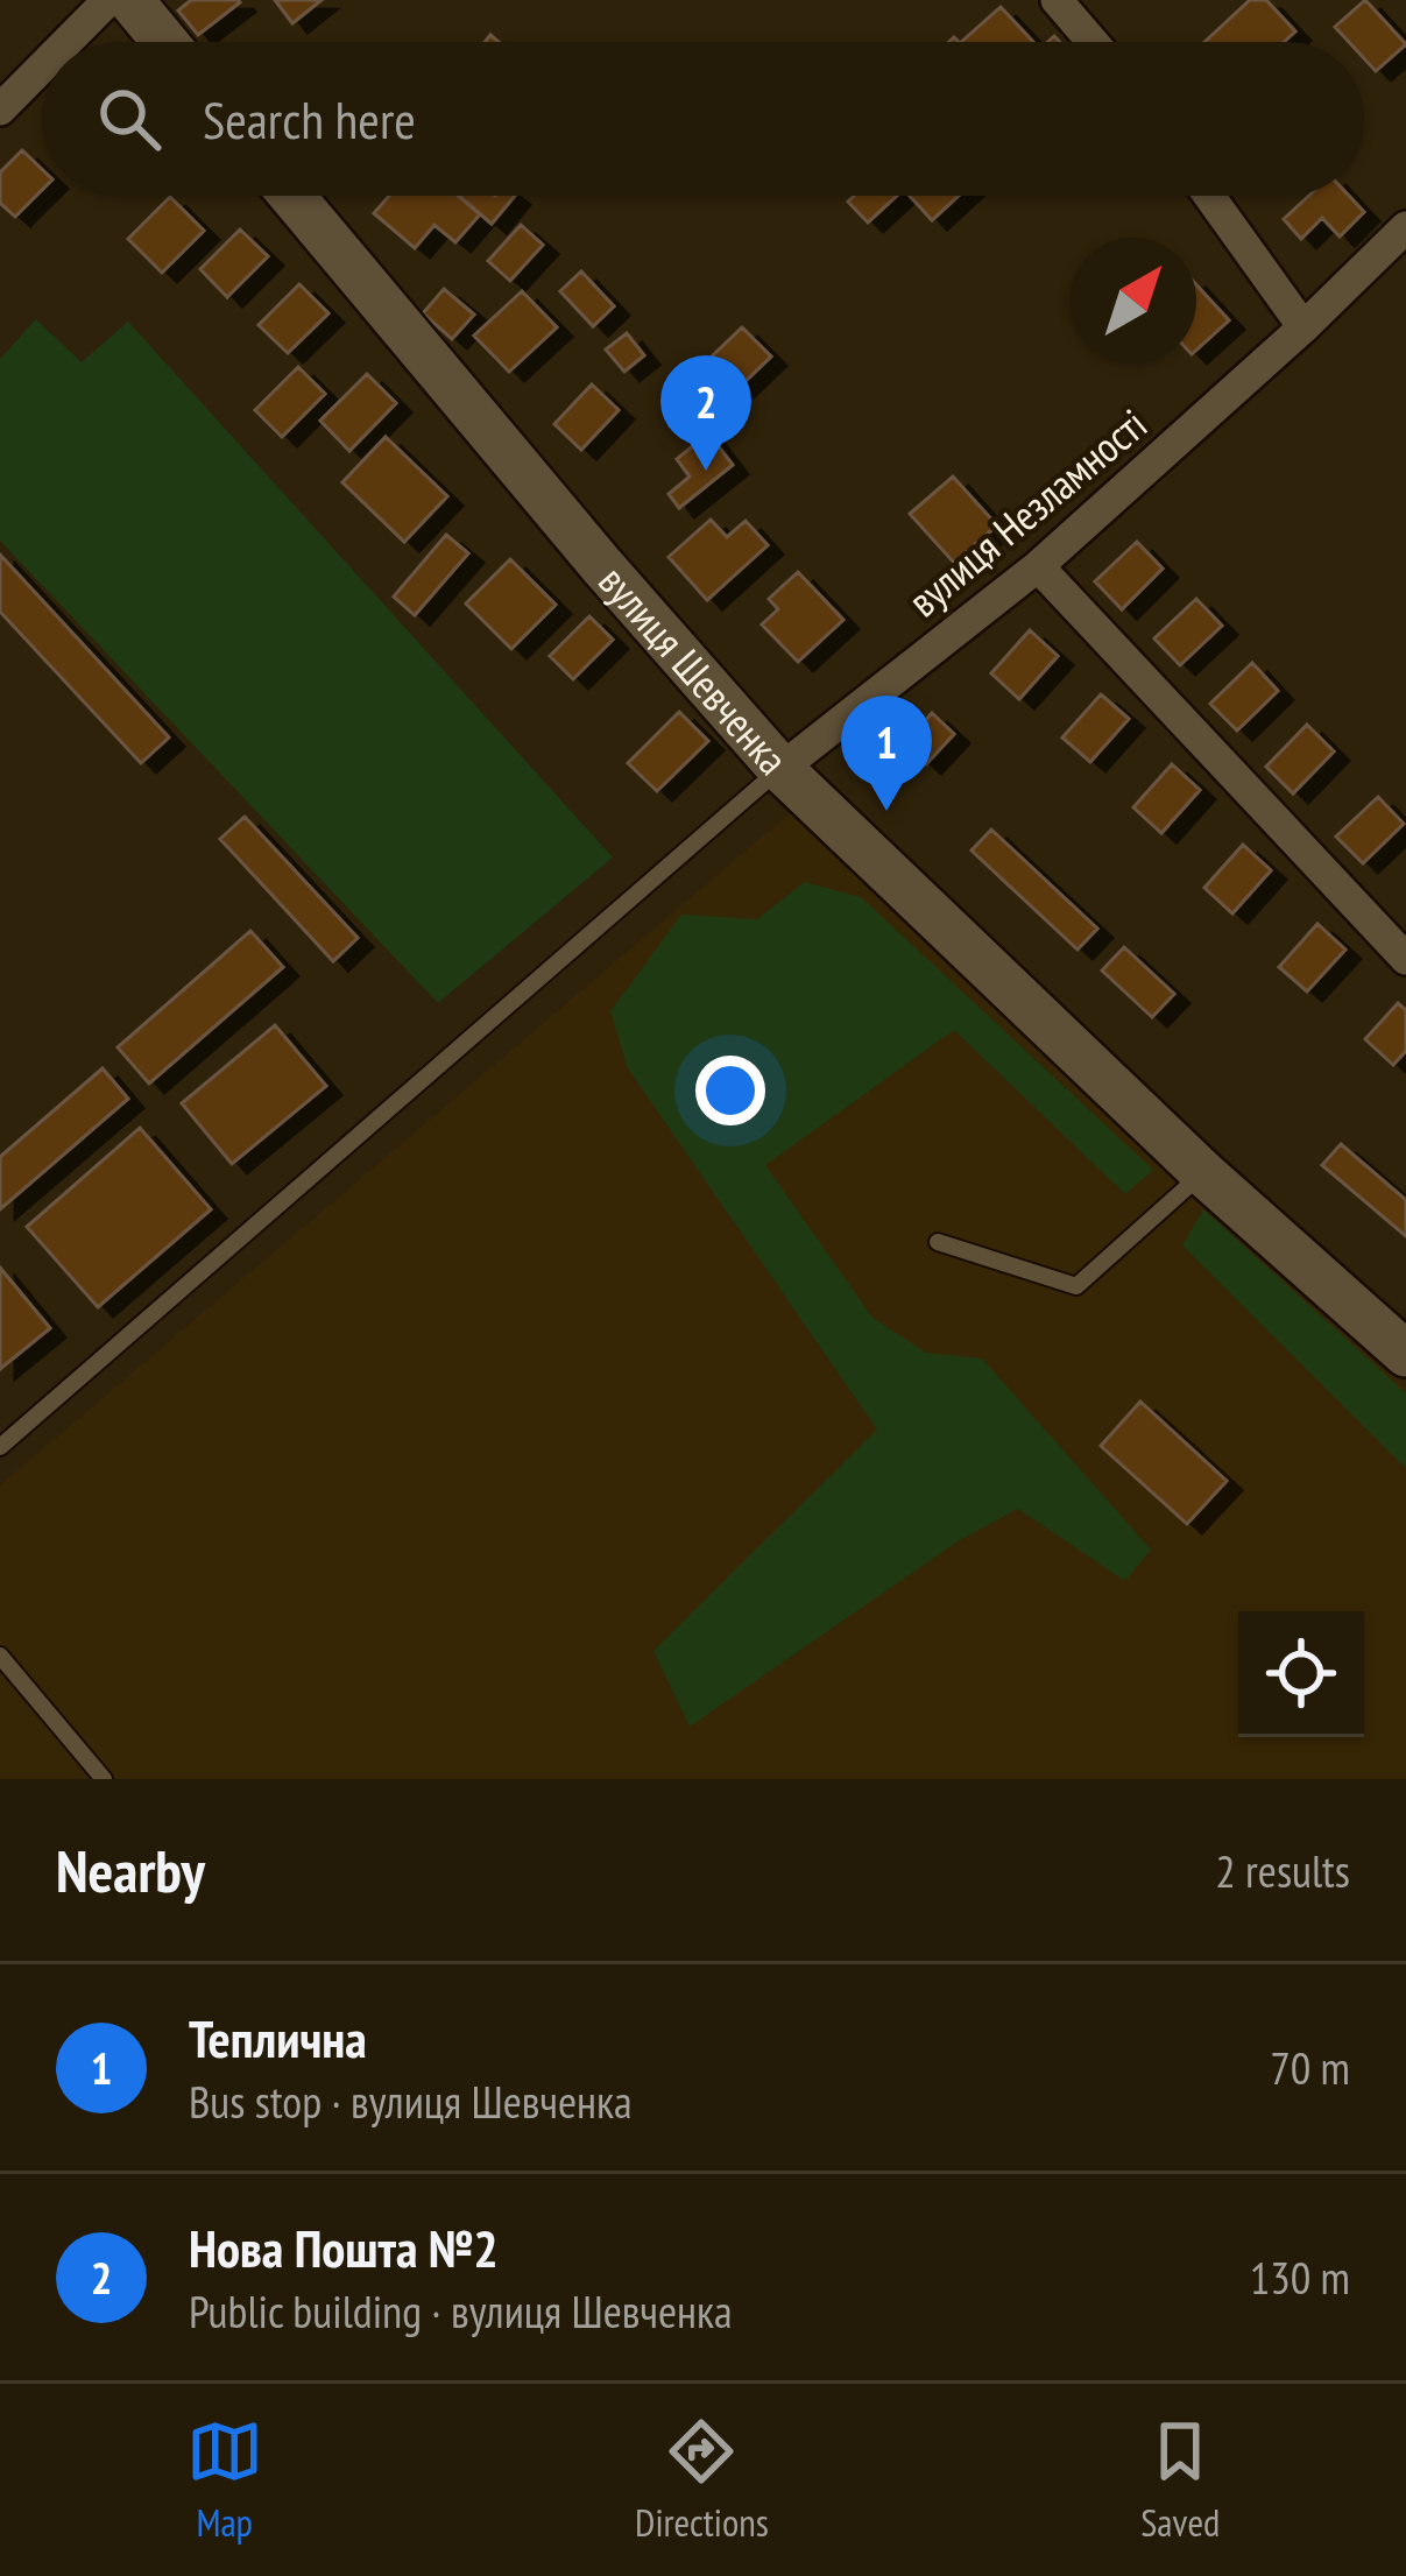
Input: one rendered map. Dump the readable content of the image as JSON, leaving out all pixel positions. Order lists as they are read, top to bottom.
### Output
{
  "streets": {
    "street": ["вулиця Незламності", "вулиця Шевченка"]
  },
  "crossings": [
    ["вулиця Незламності", "вулиця Шевченка"]
  ],
  "north": "top right",
  "page": {
    "search": "Search here",
    "pins": ["2", "1"],
    "heading": ["Nearby", "2 results"],
    "list": [
      {
        "mark": "1",
        "name": "Теплична",
        "note": "Bus stop · вулиця Шевченка",
        "value": "70 m"
      },
      {
        "mark": "2",
        "name": "Нова Пошта №2",
        "note": "Public building · вулиця Шевченка",
        "value": "130 m"
      }
    ],
    "nav": ["Map", "Directions", "Saved"]
  }
}
